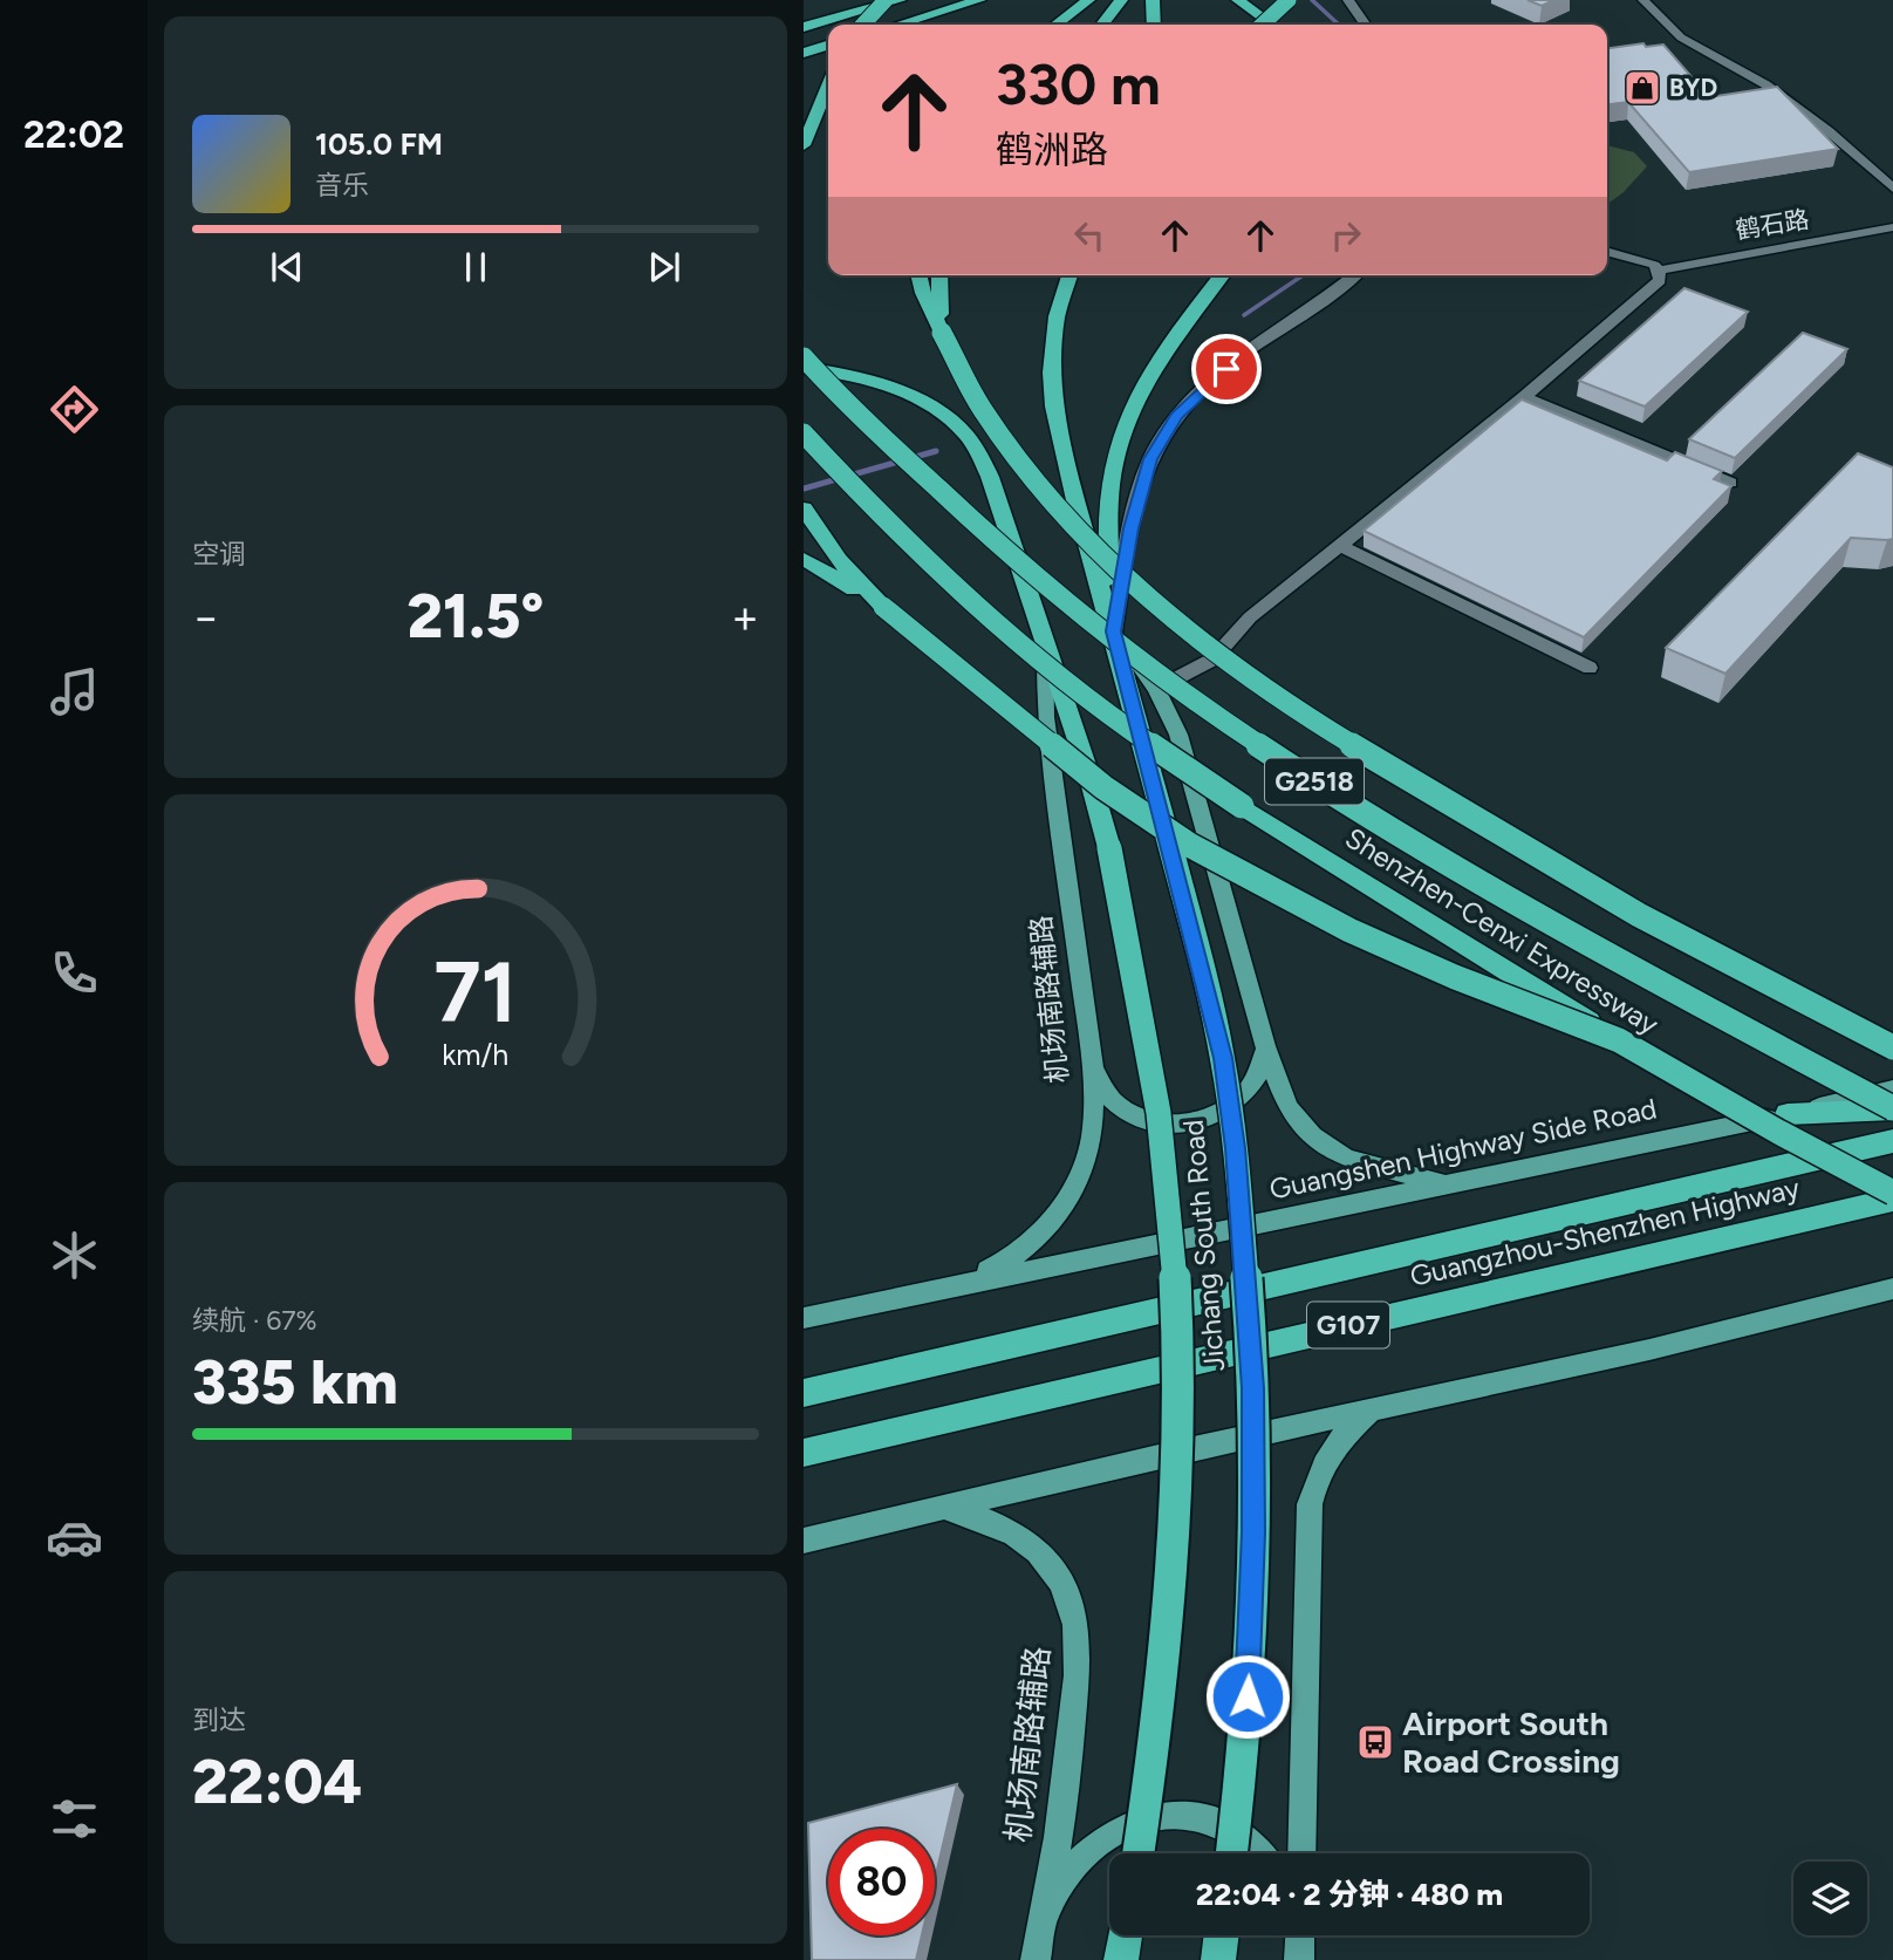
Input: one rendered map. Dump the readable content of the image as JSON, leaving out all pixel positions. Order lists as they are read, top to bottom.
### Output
{
  "streets": {
    "highway": [
      "G2518",
      "Shenzhen-Cenxi Expressway",
      "Guangzhou-Shenzhen Highway",
      "Jichang South Road",
      "G107"
    ],
    "main road": ["机场南路辅路", "Guangshen Highway Side Road"],
    "street": ["鹤石路"]
  },
  "crossings": [
    ["机场南路辅路", "Guangshen Highway Side Road"],
    ["机场南路辅路", "Jichang South Road"]
  ],
  "places": {
    "shop": ["BYD"],
    "bus stop": ["Airport South Road Crossing"]
  },
  "page": {
    "tabs": "22:02",
    "turn": ["330 m", "鹤洲路"],
    "song": ["105.0 FM", "音乐"],
    "tile": [
      "空调",
      ["续航 · 67%", "335 km"],
      ["到达", "22:04"]
    ],
    "heat": ["−", "21.5°", "+"],
    "limit": "80",
    "trip": "22:04 · 2 分钟 · 480 m",
    "gauge": ["71", "km/h"]
  }
}
